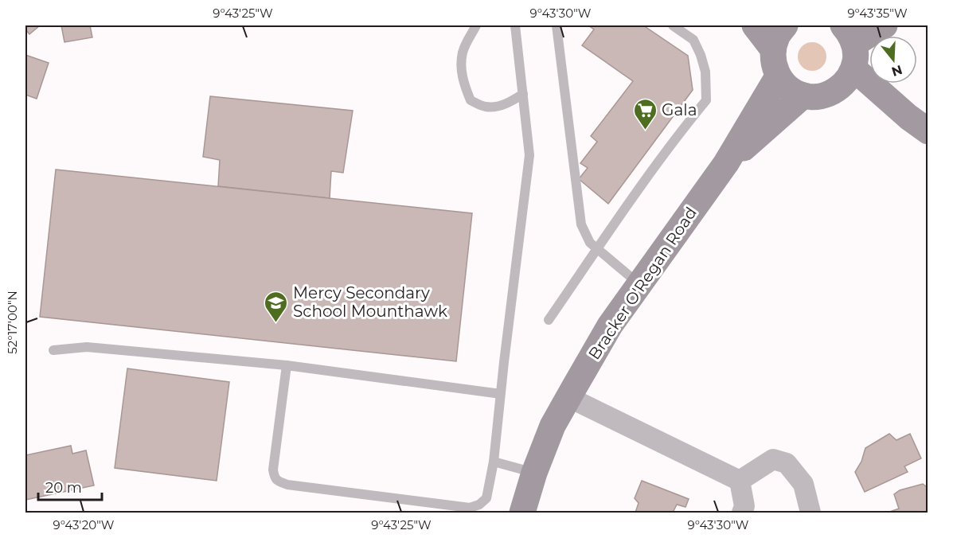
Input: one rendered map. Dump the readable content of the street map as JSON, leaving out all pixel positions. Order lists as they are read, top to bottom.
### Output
{
  "streets": {
    "main road": ["Bracker O'Regan Road"]
  },
  "places": {
    "supermarket": ["Gala"],
    "school or university": ["Mercy Secondary School Mounthawk"]
  },
  "scale_bar": "20 m",
  "north": "bottom",
  "coordinates": [
    "9°43'25\"W",
    "9°43'30\"W",
    "9°43'35\"W",
    "52°17'00\"N",
    "9°43'20\"W"
  ]
}
